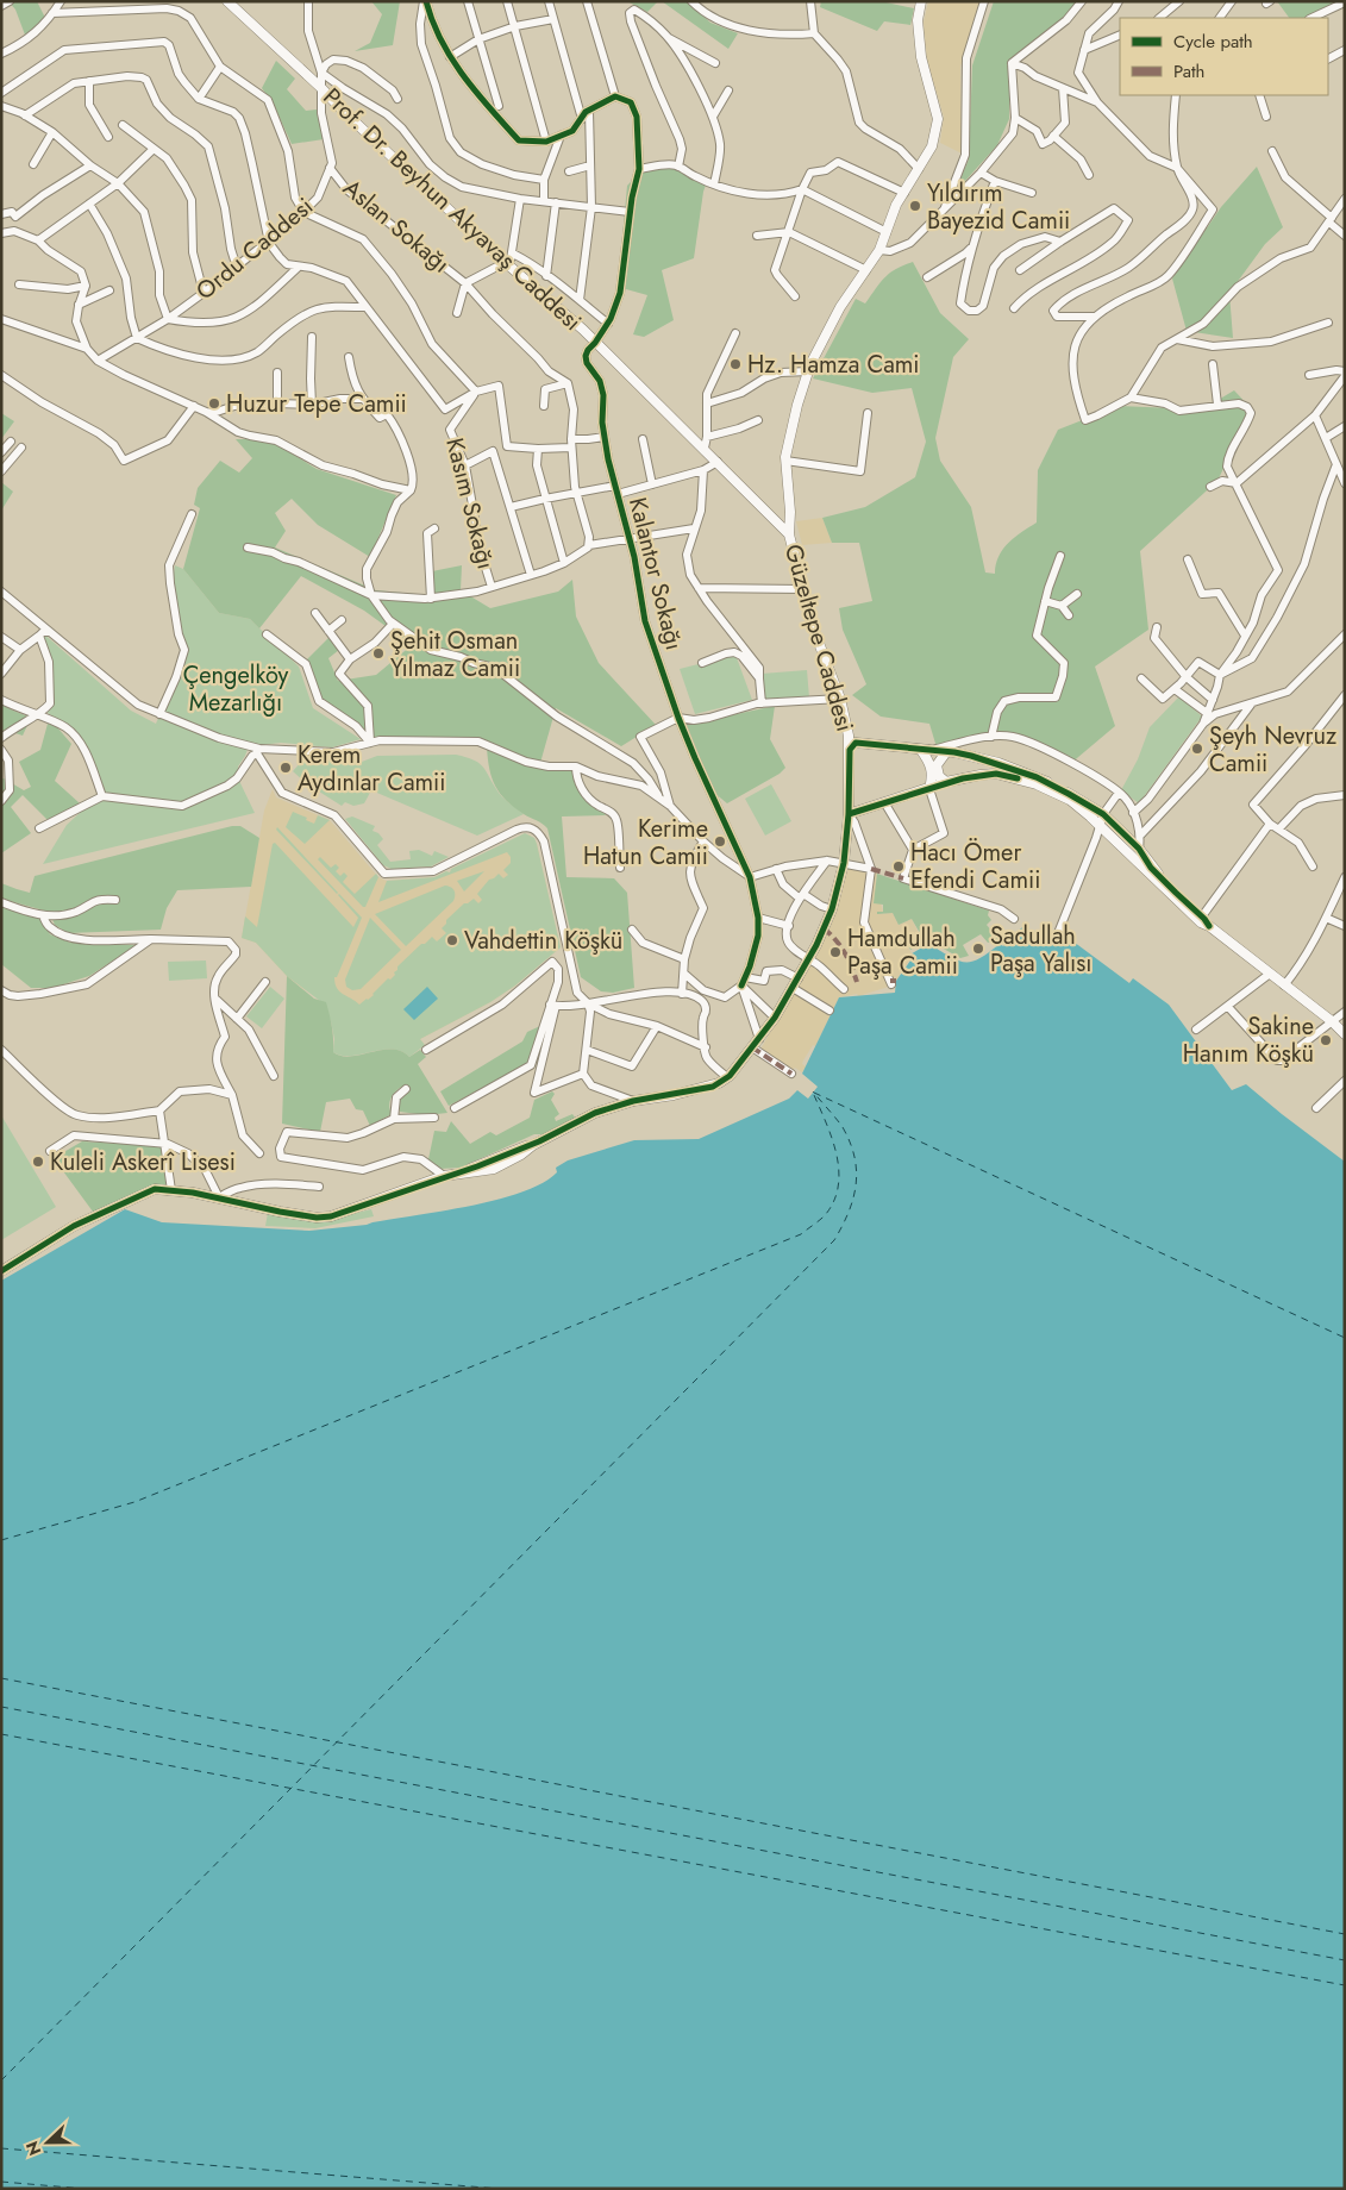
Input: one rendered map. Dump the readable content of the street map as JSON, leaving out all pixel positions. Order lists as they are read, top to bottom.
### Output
{
  "streets": {
    "main road": ["Prof. Dr. Beyhun Akyavaş Caddesi", "Güzeltepe Caddesi"],
    "street": [
      "Aslan Sokağı",
      "Ordu Caddesi",
      "Kasım Sokağı",
      "Kalantor Sokağı"
    ]
  },
  "crossings": [
    ["Prof. Dr. Beyhun Akyavaş Caddesi", "Ordu Caddesi"],
    ["Prof. Dr. Beyhun Akyavaş Caddesi", "Kalantor Sokağı"],
    ["Prof. Dr. Beyhun Akyavaş Caddesi", "Güzeltepe Caddesi"],
    ["Aslan Sokağı", "Ordu Caddesi"]
  ],
  "parks": ["Çengelköy Mezarlığı"],
  "places": [
    "Yıldırım Bayezid Camii",
    "Hz. Hamza Cami",
    "Huzur Tepe Camii",
    "Şehit Osman Yılmaz Camii",
    "Şeyh Nevruz Camii",
    "Kerem Aydınlar Camii",
    "Kerime Hatun Camii",
    "Hacı Ömer Efendi Camii",
    "Vahdettin Köşkü",
    "Sadullah Paşa Yalısı",
    "Hamdullah Paşa Camii",
    "Sakine Hanım Köşkü",
    "Kuleli Askerî Lisesi"
  ],
  "legend": ["Cycle path", "Path"],
  "north": "left"
}
